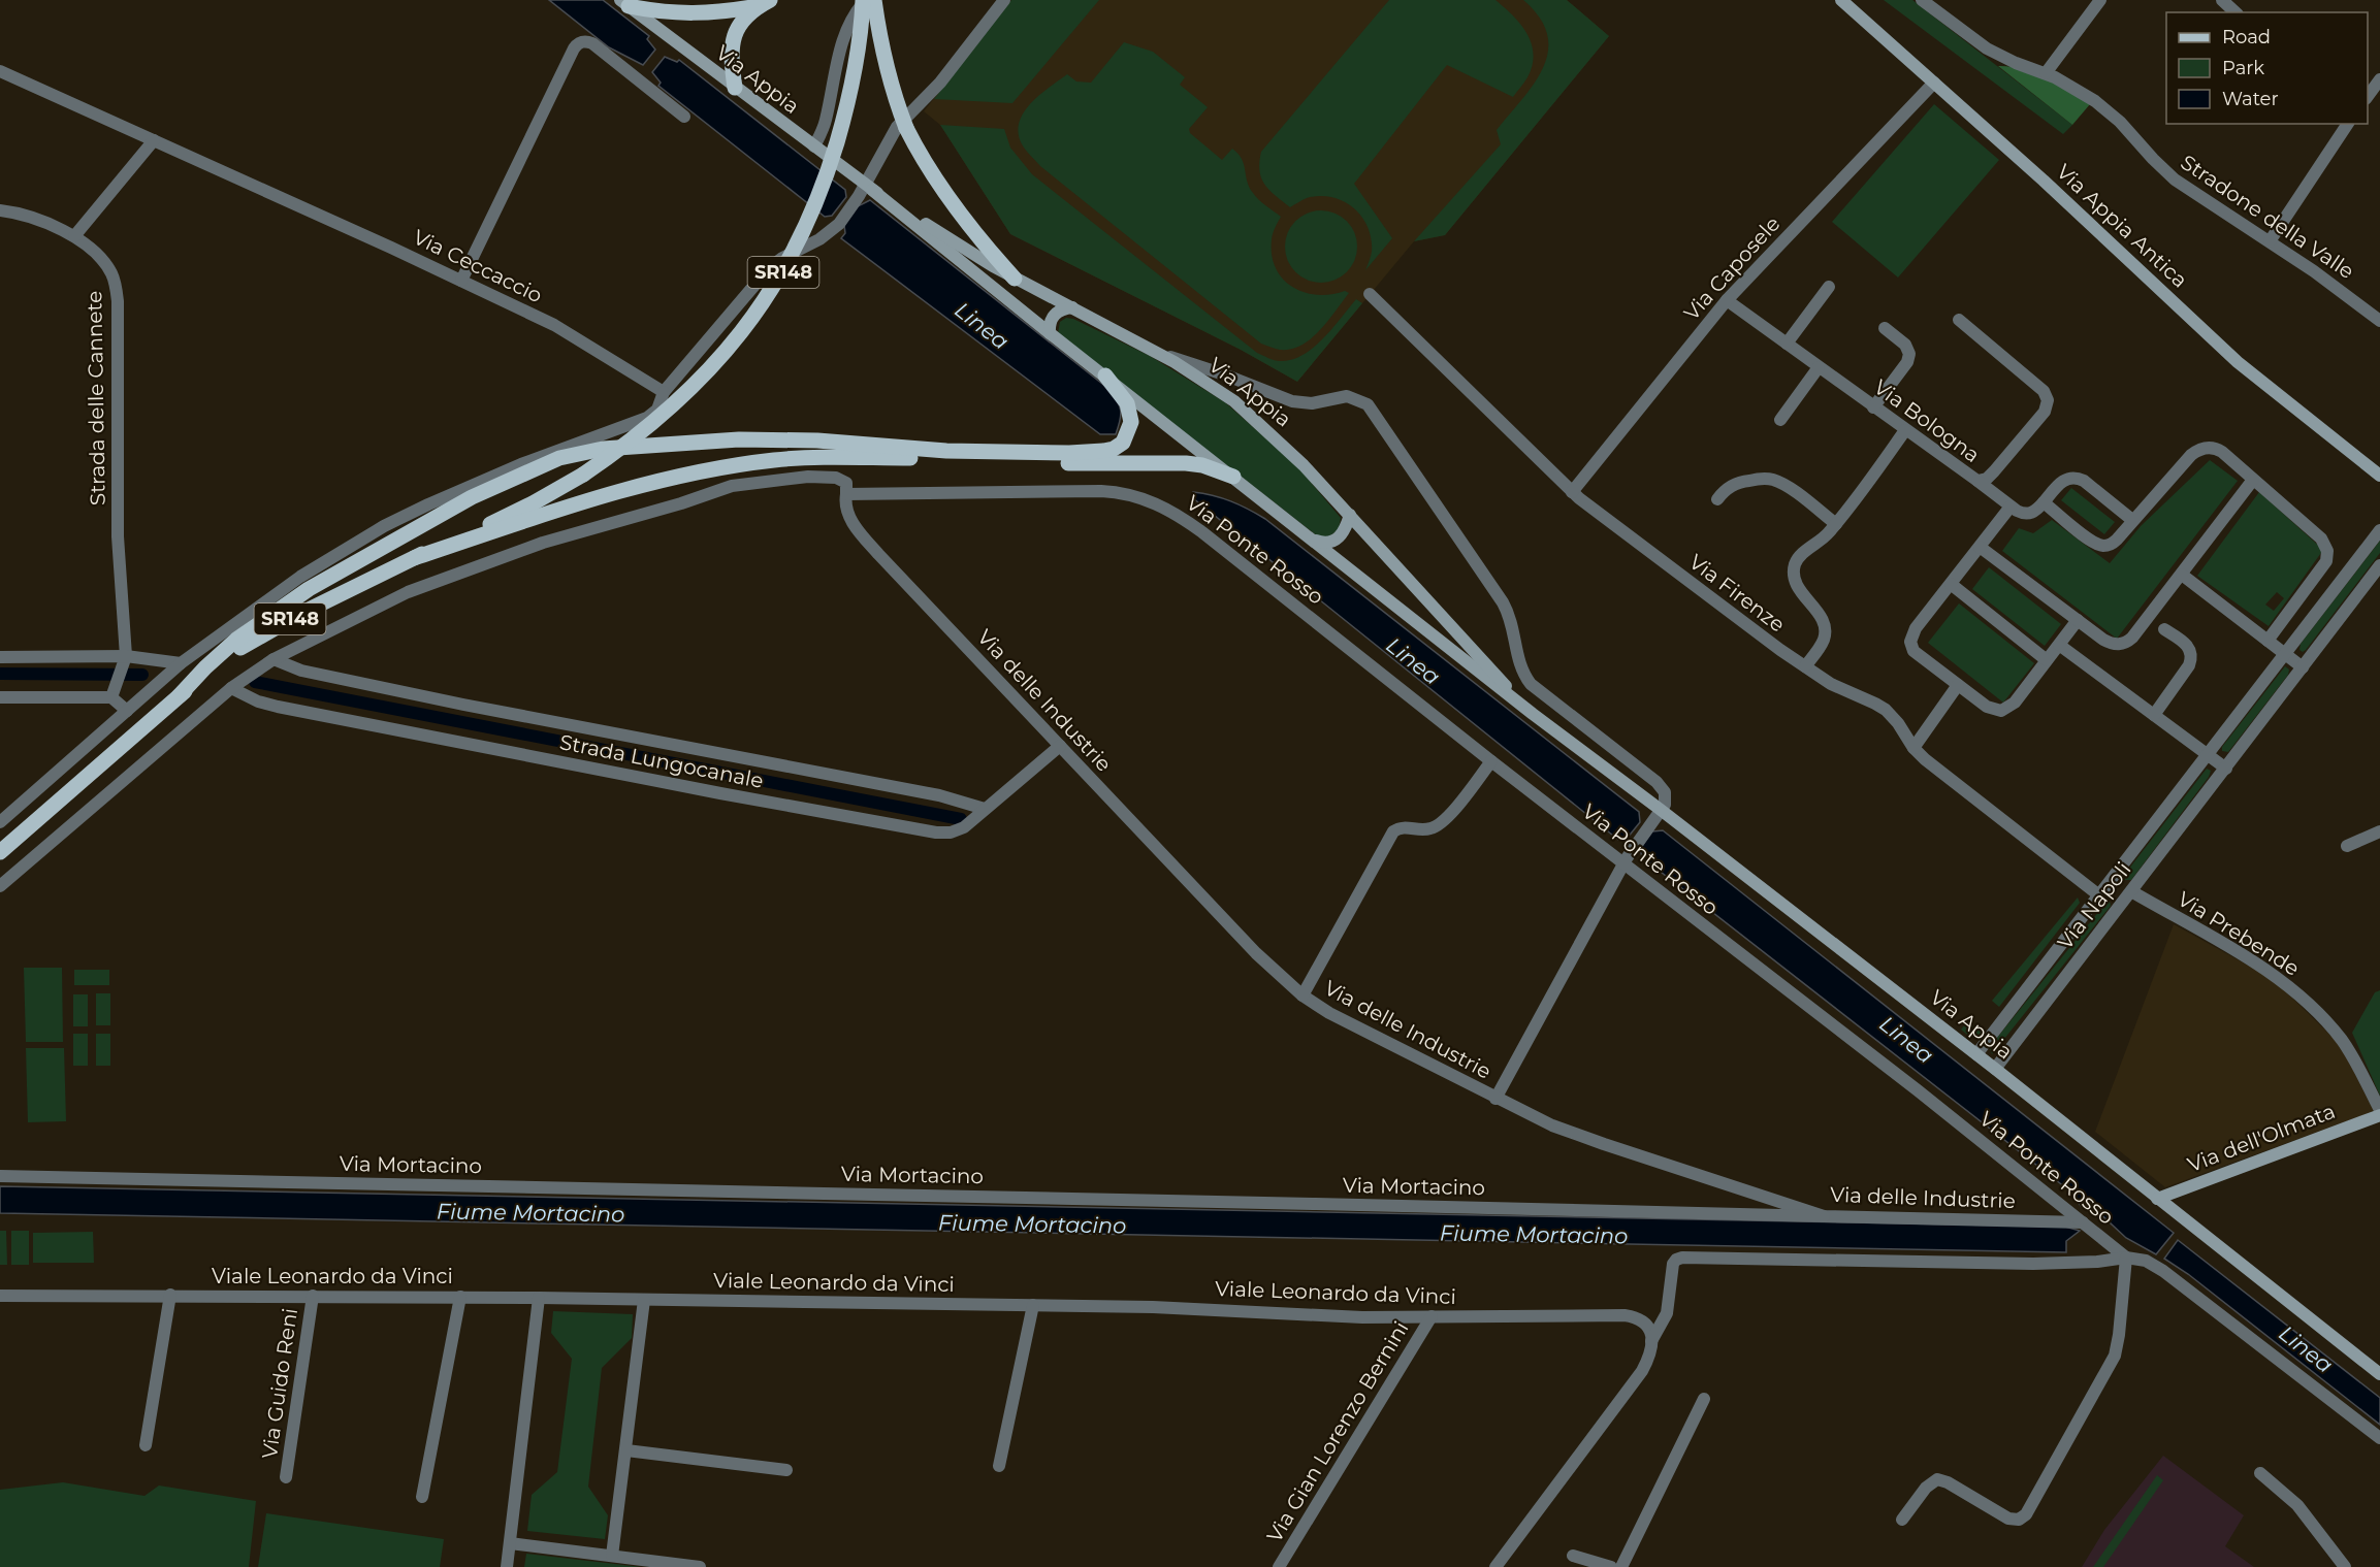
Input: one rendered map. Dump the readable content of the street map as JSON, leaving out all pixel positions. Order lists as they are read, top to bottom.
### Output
{
  "streets": {
    "main road": [
      "Via Appia",
      "Via Appia Antica",
      "SR148",
      "Via dell'Olmata"
    ],
    "street": [
      "Stradone della Valle",
      "Via Ceccaccio",
      "Via Caposele",
      "Strada delle Cannete",
      "Via Bologna",
      "Via Ponte Rosso",
      "Via Firenze",
      "Via delle Industrie",
      "Strada Lungocanale",
      "Via Napoli",
      "Via Prebende",
      "Via Mortacino",
      "Viale Leonardo da Vinci",
      "Via Guido Reni",
      "Via Gian Lorenzo Bernini"
    ]
  },
  "crossings": [
    ["Via Appia", "Via Napoli"],
    ["Via Appia", "Via dell'Olmata"],
    ["Via Appia Antica", "Via Caposele"],
    ["Via Caposele", "Via Bologna"],
    ["Via Caposele", "Via Firenze"],
    ["Via Ponte Rosso", "Via delle Industrie"],
    ["Via Firenze", "Via Napoli"],
    ["Via Firenze", "Via Prebende"],
    ["Via delle Industrie", "Strada Lungocanale"],
    ["Via delle Industrie", "Via Mortacino"],
    ["Via Napoli", "Via Prebende"],
    ["Viale Leonardo da Vinci", "Via Guido Reni"],
    ["Viale Leonardo da Vinci", "Via Gian Lorenzo Bernini"]
  ],
  "water": ["Linea", "Fiume Mortacino"],
  "legend": ["Road", "Park", "Water"]
}
